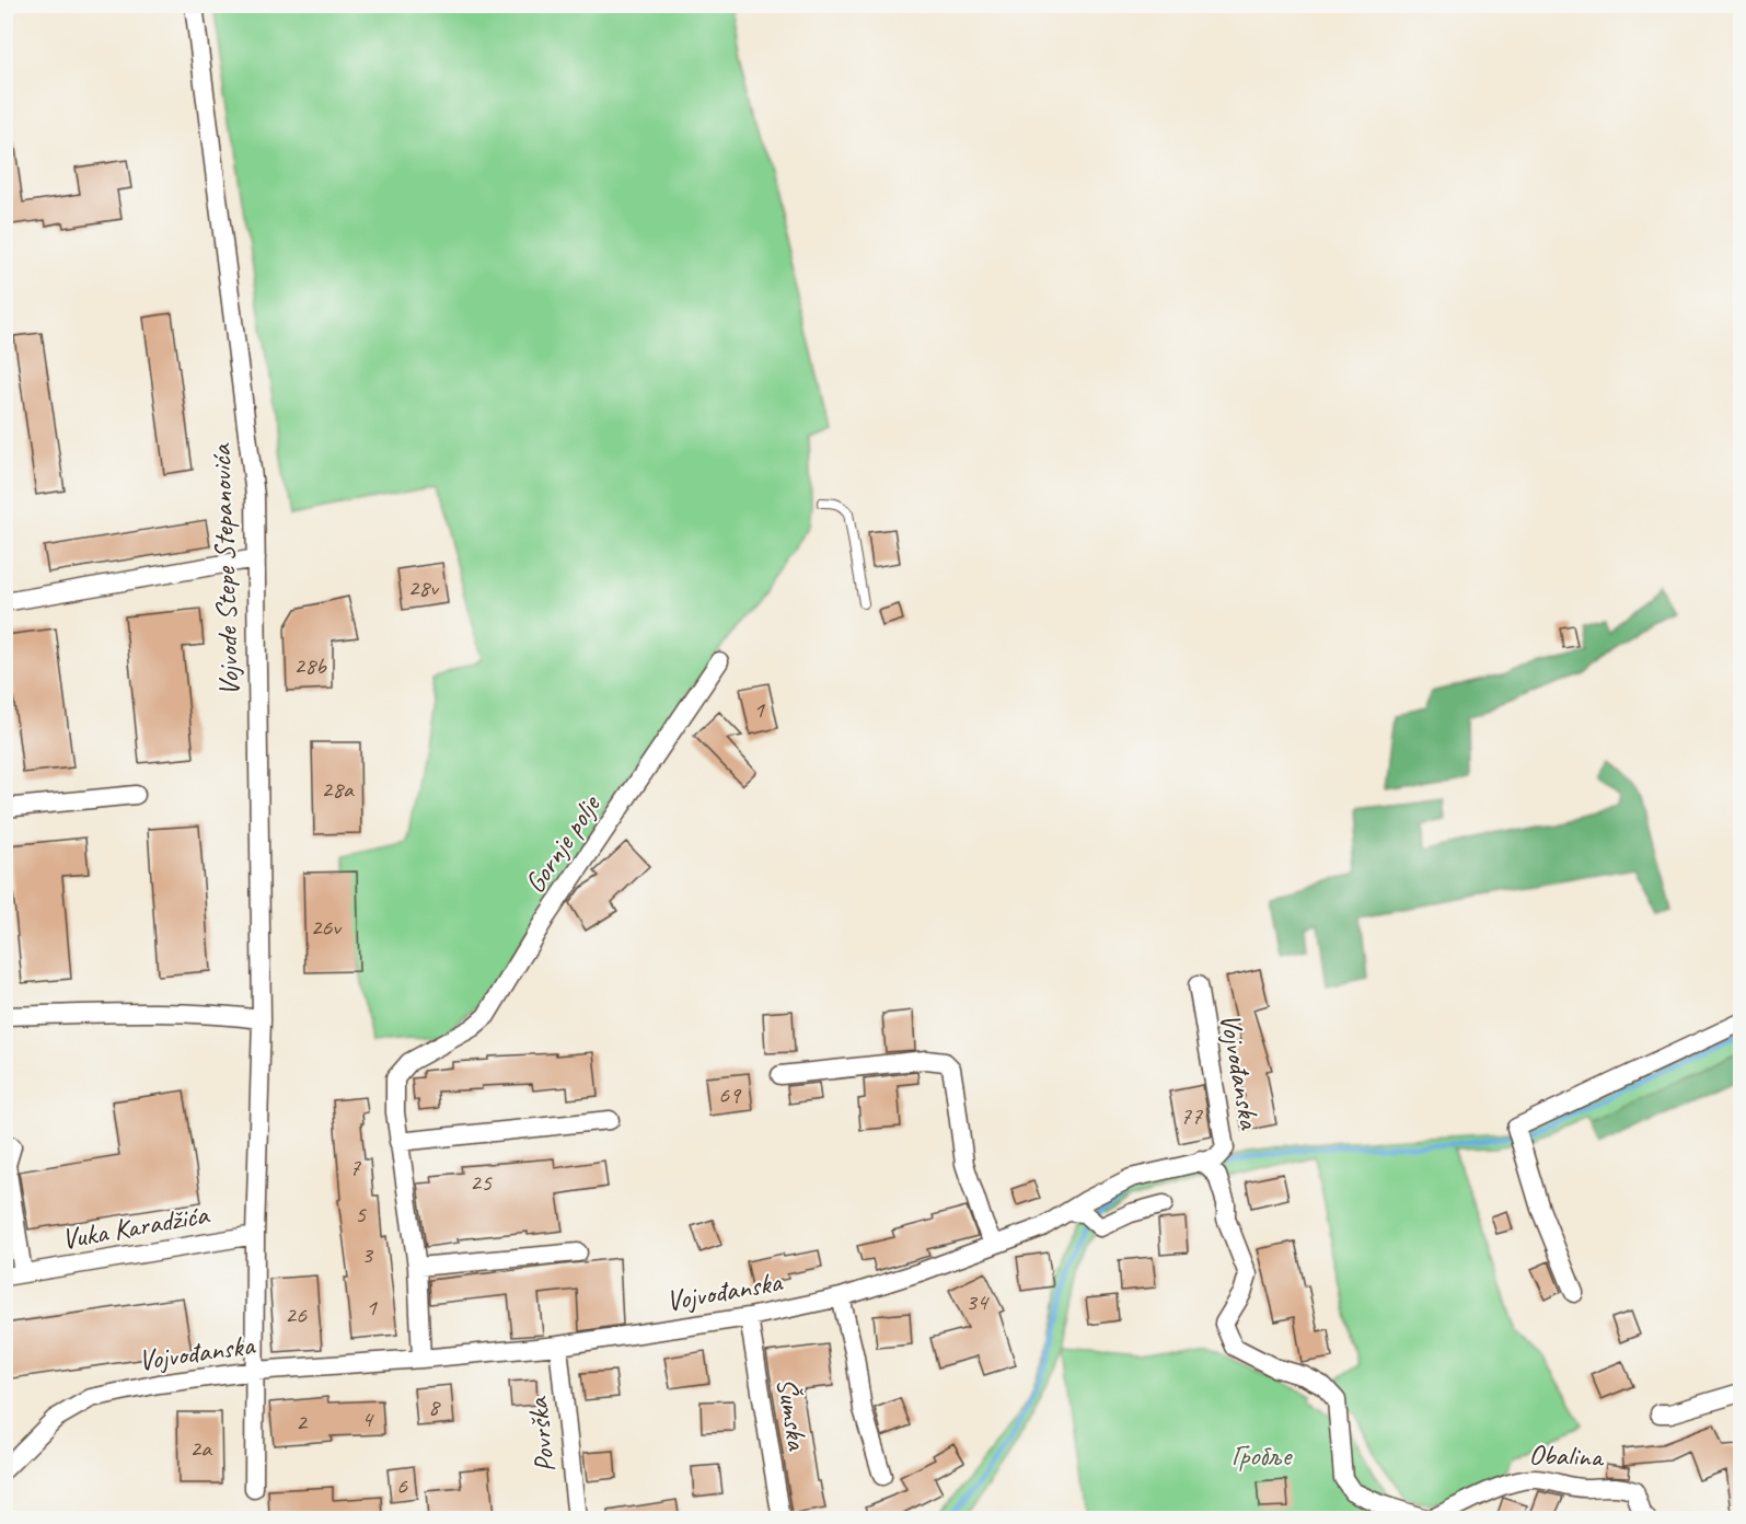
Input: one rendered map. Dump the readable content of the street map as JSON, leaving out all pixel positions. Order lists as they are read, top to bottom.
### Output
{
  "streets": {
    "street": [
      "Vojvode Stepe Stepanovića",
      "Gornje polje",
      "Vojvođanska",
      "Vuka Karadžića",
      "Šumska",
      "Površka",
      "Obalina"
    ]
  },
  "crossings": [
    ["Vojvode Stepe Stepanovića", "Vojvođanska"],
    ["Vojvode Stepe Stepanovića", "Vuka Karadžića"],
    ["Vojvođanska", "Šumska"],
    ["Vojvođanska", "Površka"]
  ],
  "parks": ["Гробље"],
  "house_numbers": [
    "28v",
    "28b",
    "1",
    "28a",
    "26v",
    "69",
    "77",
    "7",
    "25",
    "5",
    "3",
    "34",
    "1",
    "26",
    "8",
    "4",
    "2",
    "2a",
    "6"
  ]
}
